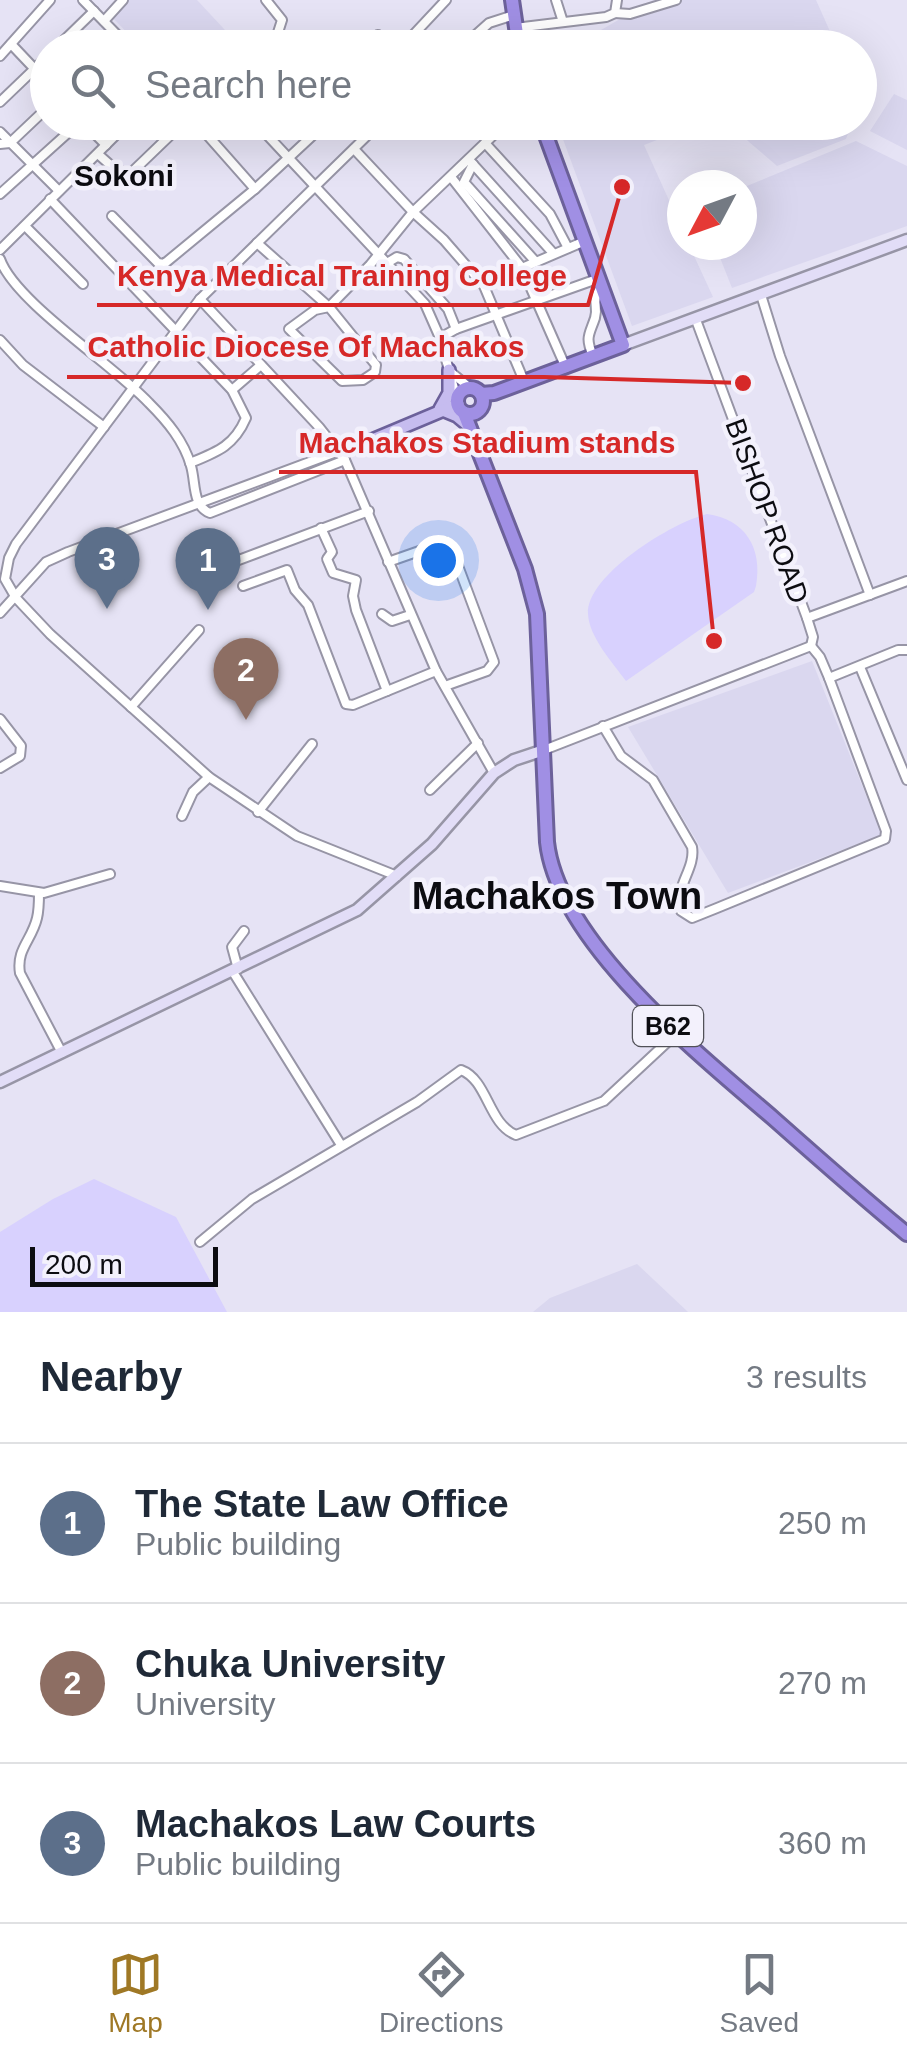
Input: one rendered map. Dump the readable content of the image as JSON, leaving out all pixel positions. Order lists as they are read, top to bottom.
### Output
{
  "streets": {
    "highway": ["B62"],
    "street": ["BISHOP ROAD"]
  },
  "districts": ["Sokoni", "Machakos Town"],
  "places": ["Kenya Medical Training College", "Catholic Diocese Of Machakos", "Machakos Stadium stands"],
  "scale_bar": "200 m",
  "north": "bottom left",
  "page": {
    "search": "Search here",
    "pins": ["3", "1", "2"],
    "scale": "200 m",
    "heading": ["Nearby", "3 results"],
    "list": [
      {
        "mark": "1",
        "name": "The State Law Office",
        "note": "Public building",
        "value": "250 m"
      },
      {
        "mark": "2",
        "name": "Chuka University",
        "note": "University",
        "value": "270 m"
      },
      {
        "mark": "3",
        "name": "Machakos Law Courts",
        "note": "Public building",
        "value": "360 m"
      }
    ],
    "nav": ["Map", "Directions", "Saved"]
  }
}
